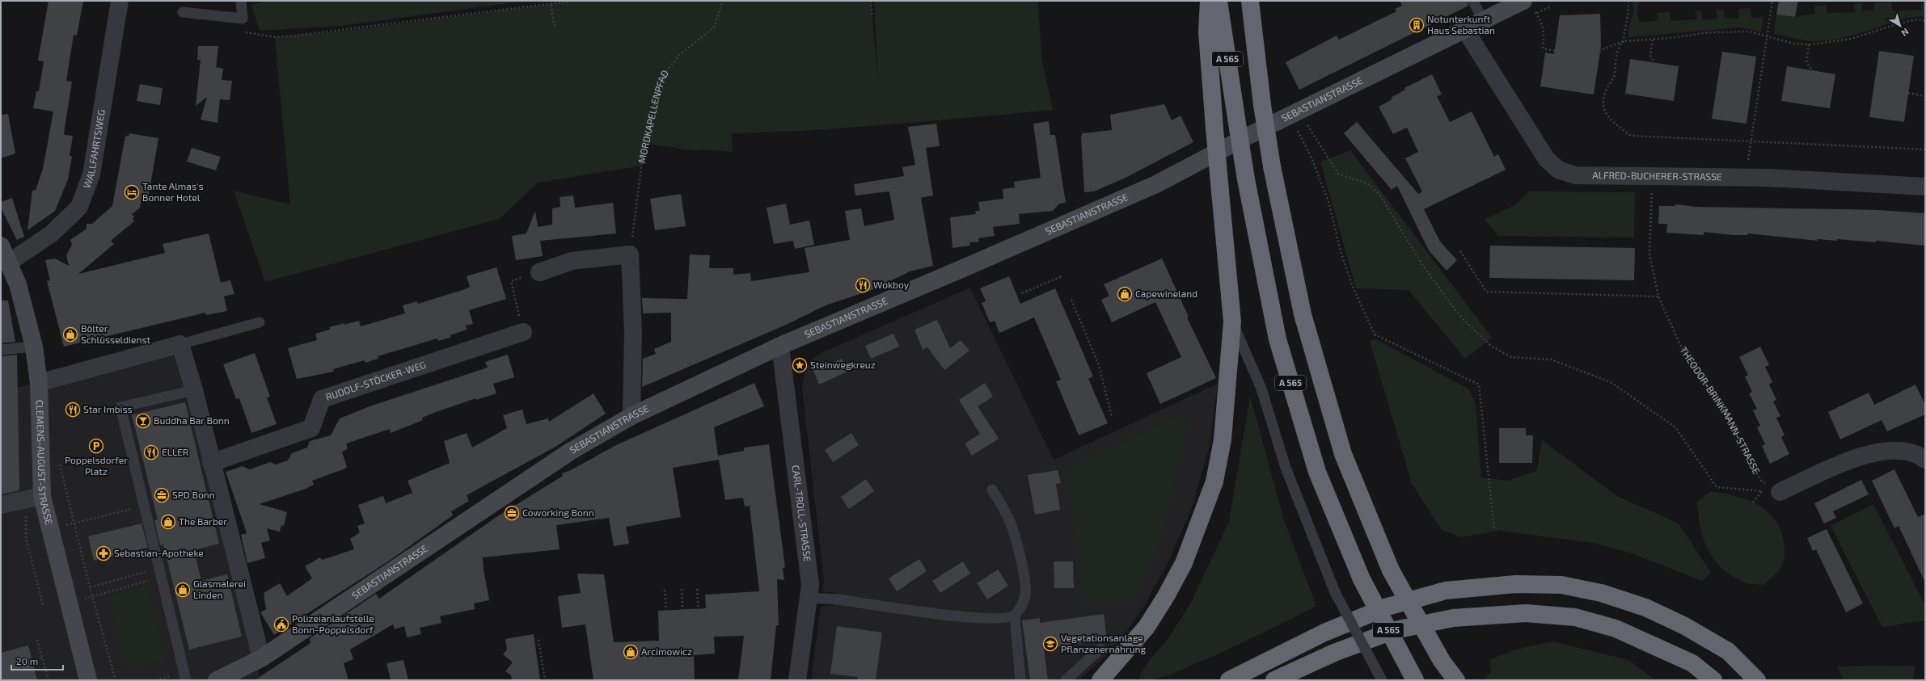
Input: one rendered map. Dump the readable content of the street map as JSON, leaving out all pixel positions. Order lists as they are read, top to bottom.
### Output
{
  "streets": {
    "highway": ["A 565"],
    "street": [
      "SEBASTIANSTRASSE",
      "WALLFAHRTSWEG",
      "ALFRED-BUCHERER-STRASSE",
      "RUDOLF-STÖCKER-WEG",
      "CLEMENS-AUGUST-STRASSE",
      "CARL-TROLL-STRASSE"
    ],
    "path": ["MORDKAPELLENPFAD", "THEODOR-BRINKMANN-STRASSE"]
  },
  "crossings": [
    ["SEBASTIANSTRASSE", "ALFRED-BUCHERER-STRASSE"],
    ["SEBASTIANSTRASSE", "CARL-TROLL-STRASSE"],
    ["WALLFAHRTSWEG", "CLEMENS-AUGUST-STRASSE"]
  ],
  "places": {
    "building": ["Notunterkunft Haus Sebastian"],
    "hotel": ["Tante Almas's Bonner Hotel"],
    "restaurant": ["Wokboy", "Star Imbiss", "ELLER"],
    "shop": [
      "Capewineland",
      "Bölter Schlüsseldienst",
      "The Barber",
      "Glasmalerei Linden",
      "Arcimowicz"
    ],
    "place": ["Steinwegkreuz"],
    "bar": ["Buddha Bar Bonn"],
    "parking": ["Poppelsdorfer Platz"],
    "office": ["SPD Bonn", "Coworking Bonn"],
    "pharmacy": ["Sebastian-Apotheke"],
    "public building": ["Polizeianlaufstelle Bonn-Poppelsdorf"],
    "school or university": ["Vegetationsanlage Pflanzenernährung"]
  },
  "scale_bar": "20 m",
  "north": "bottom right"
}
